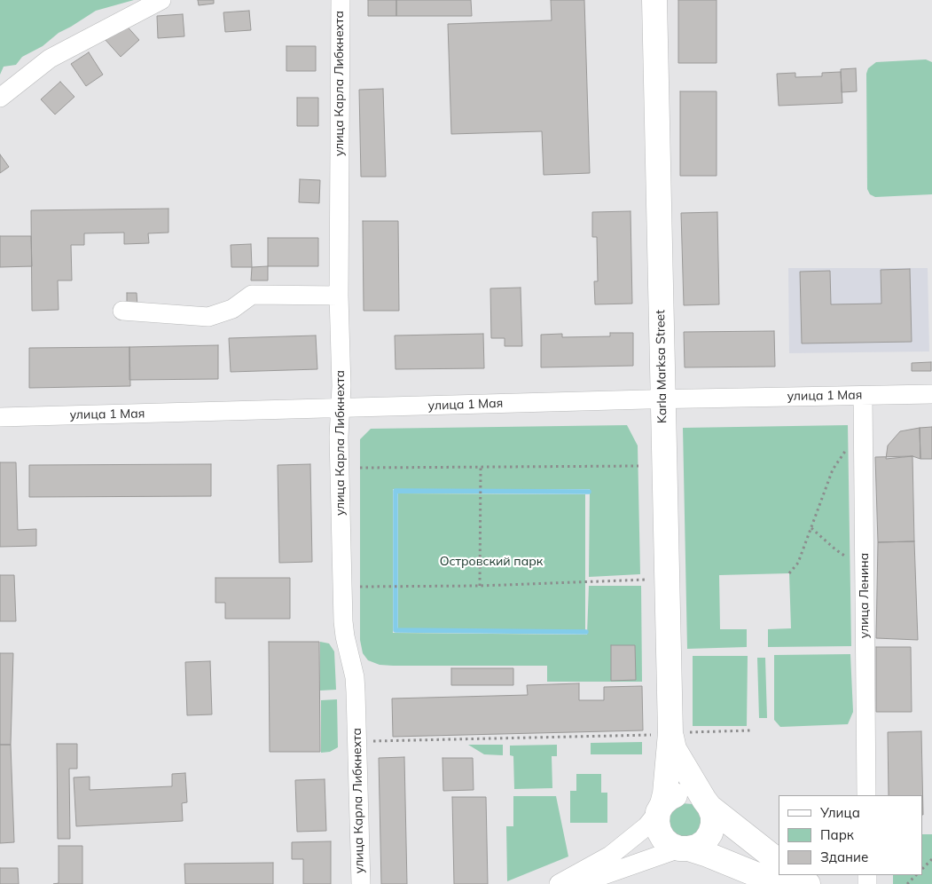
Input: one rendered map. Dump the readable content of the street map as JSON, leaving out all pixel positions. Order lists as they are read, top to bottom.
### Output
{
  "streets": {
    "main road": ["Karla Marksa Street"],
    "street": ["улица Карла Либкнехта", "улица 1 Мая", "улица Ленина"]
  },
  "crossings": [
    ["улица Карла Либкнехта", "улица 1 Мая"],
    ["Karla Marksa Street", "улица 1 Мая"],
    ["улица 1 Мая", "улица Ленина"]
  ],
  "parks": ["Островский парк"],
  "legend": ["Улица", "Парк", "Здание"]
}
